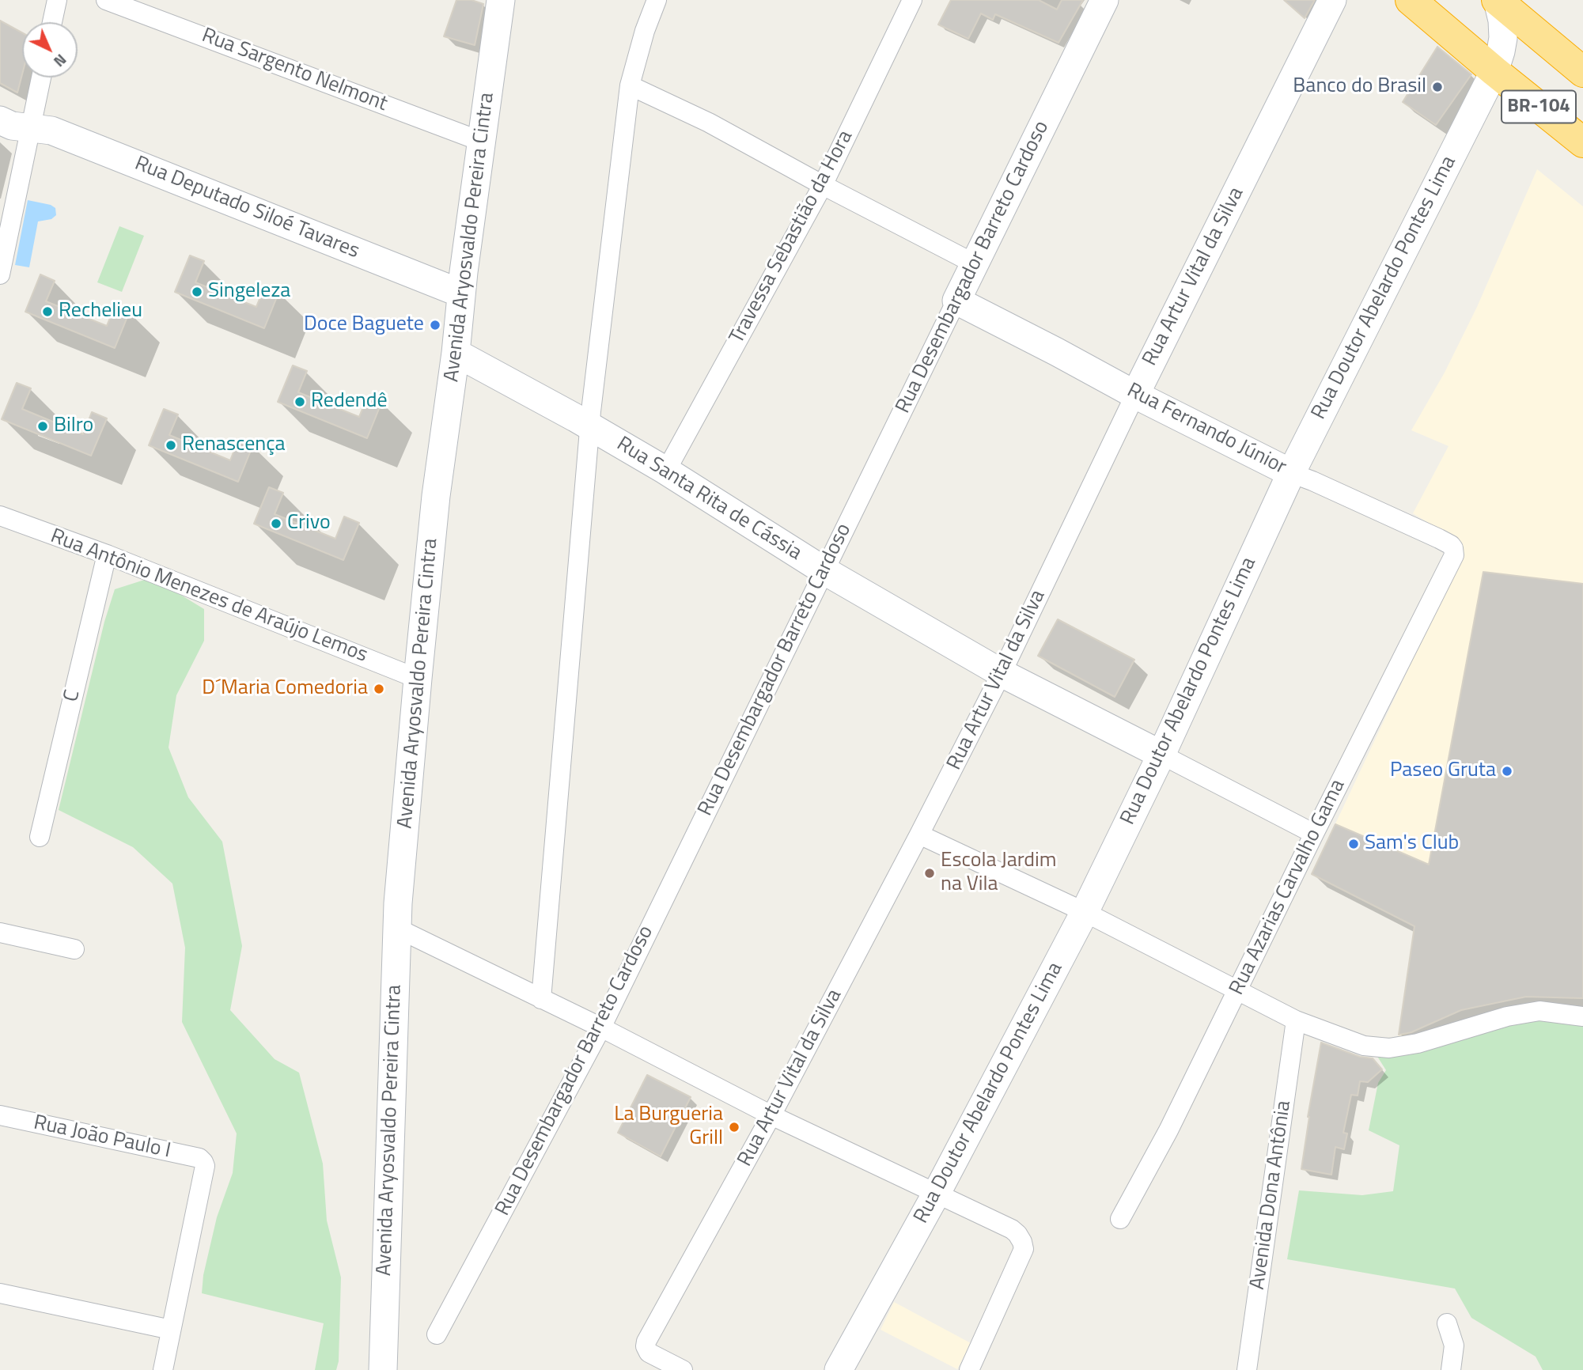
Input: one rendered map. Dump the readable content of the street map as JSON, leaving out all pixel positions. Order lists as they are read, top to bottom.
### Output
{
  "streets": {
    "highway": ["BR-104"],
    "main road": [
      "Rua Deputado Siloé Tavares",
      "Avenida Aryosvaldo Pereira Cintra",
      "Rua Desembargador Barreto Cardoso",
      "Rua Artur Vital da Silva",
      "Rua Doutor Abelardo Pontes Lima",
      "Rua Fernando Júnior",
      "Rua Santa Rita de Cássia"
    ],
    "street": [
      "Rua Sargento Nelmont",
      "Travessa Sebastião da Hora",
      "Rua Antônio Menezes de Araújo Lemos",
      "C",
      "Rua Azarias Carvalho Gama",
      "Rua João Paulo I",
      "Avenida Dona Antônia"
    ]
  },
  "crossings": [
    ["Rua Sargento Nelmont", "Avenida Aryosvaldo Pereira Cintra"],
    ["BR-104", "Rua Doutor Abelardo Pontes Lima"],
    ["Rua Deputado Siloé Tavares", "Avenida Aryosvaldo Pereira Cintra"],
    ["Avenida Aryosvaldo Pereira Cintra", "Rua Santa Rita de Cássia"],
    ["Avenida Aryosvaldo Pereira Cintra", "Rua Antônio Menezes de Araújo Lemos"],
    ["Travessa Sebastião da Hora", "Rua Santa Rita de Cássia"],
    ["Rua Desembargador Barreto Cardoso", "Rua Fernando Júnior"],
    ["Rua Desembargador Barreto Cardoso", "Rua Santa Rita de Cássia"],
    ["Rua Artur Vital da Silva", "Rua Fernando Júnior"],
    ["Rua Artur Vital da Silva", "Rua Santa Rita de Cássia"],
    ["Rua Doutor Abelardo Pontes Lima", "Rua Fernando Júnior"],
    ["Rua Doutor Abelardo Pontes Lima", "Rua Santa Rita de Cássia"],
    ["Rua Fernando Júnior", "Rua Azarias Carvalho Gama"],
    ["Rua Santa Rita de Cássia", "Rua Azarias Carvalho Gama"],
    ["Rua Antônio Menezes de Araújo Lemos", "C"]
  ],
  "places": [
    "Banco do Brasil",
    "Singeleza",
    "Rechelieu",
    "Doce Baguete",
    "Redendê",
    "Bilro",
    "Renascença",
    "Crivo",
    "D´Maria Comedoria",
    "Paseo Gruta",
    "Sam's Club",
    "Escola Jardim na Vila",
    "La Burgueria Grill"
  ],
  "north": "bottom right"
}
